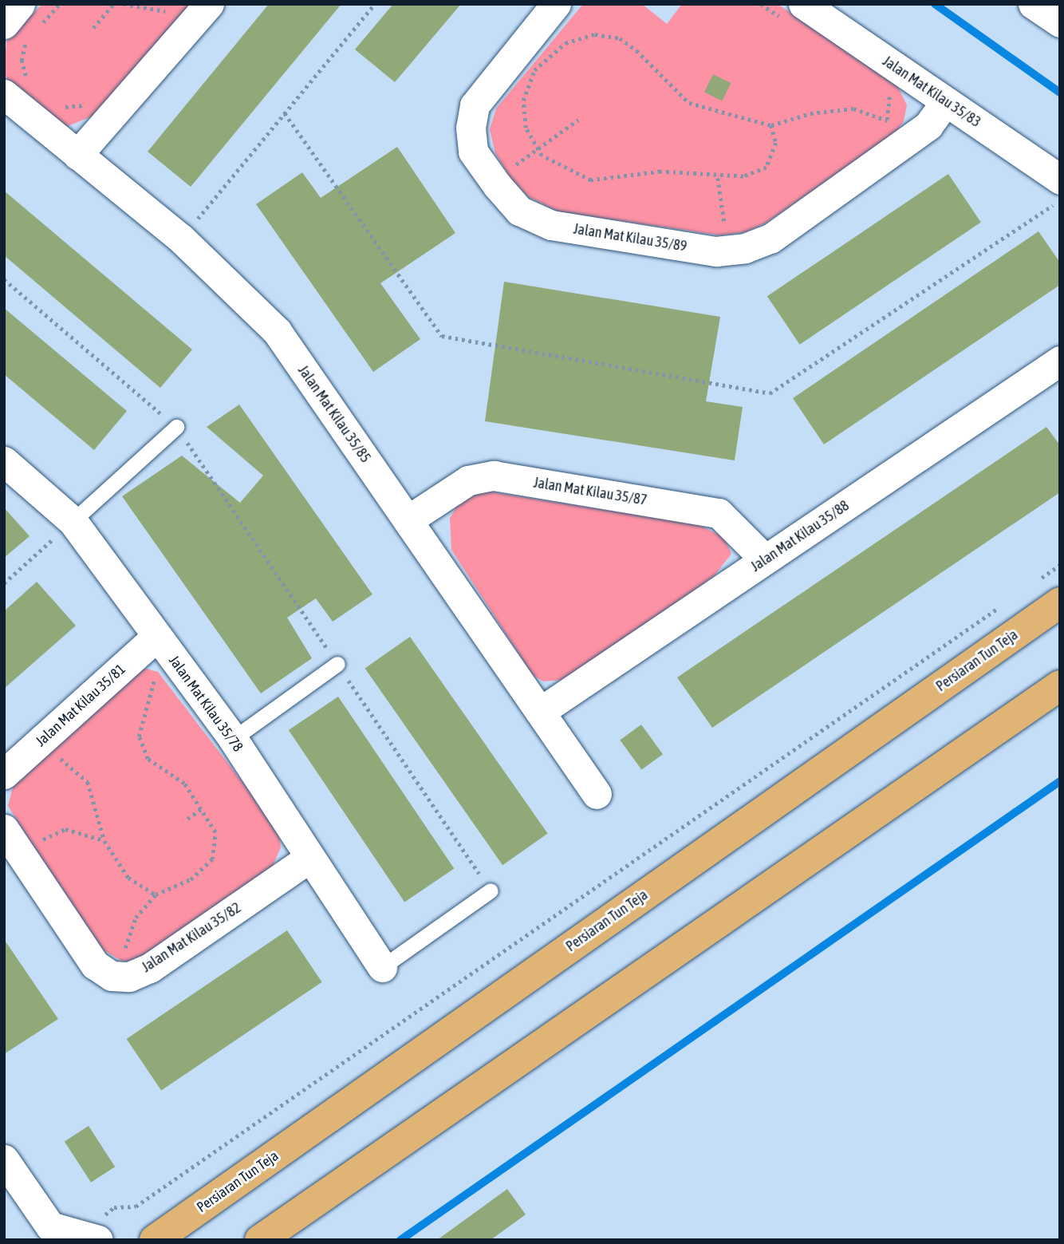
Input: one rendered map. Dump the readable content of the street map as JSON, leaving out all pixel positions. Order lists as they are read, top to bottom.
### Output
{
  "streets": {
    "main road": ["Persiaran Tun Teja"],
    "street": [
      "Jalan Mat Kilau 35/83",
      "Jalan Mat Kilau 35/89",
      "Jalan Mat Kilau 35/85",
      "Jalan Mat Kilau 35/87",
      "Jalan Mat Kilau 35/88",
      "Jalan Mat Kilau 35/78",
      "Jalan Mat Kilau 35/81",
      "Jalan Mat Kilau 35/82"
    ]
  },
  "crossings": [
    ["Jalan Mat Kilau 35/83", "Jalan Mat Kilau 35/89"],
    ["Jalan Mat Kilau 35/85", "Jalan Mat Kilau 35/87"],
    ["Jalan Mat Kilau 35/85", "Jalan Mat Kilau 35/88"],
    ["Jalan Mat Kilau 35/87", "Jalan Mat Kilau 35/88"],
    ["Jalan Mat Kilau 35/78", "Jalan Mat Kilau 35/81"],
    ["Jalan Mat Kilau 35/78", "Jalan Mat Kilau 35/82"]
  ]
}
